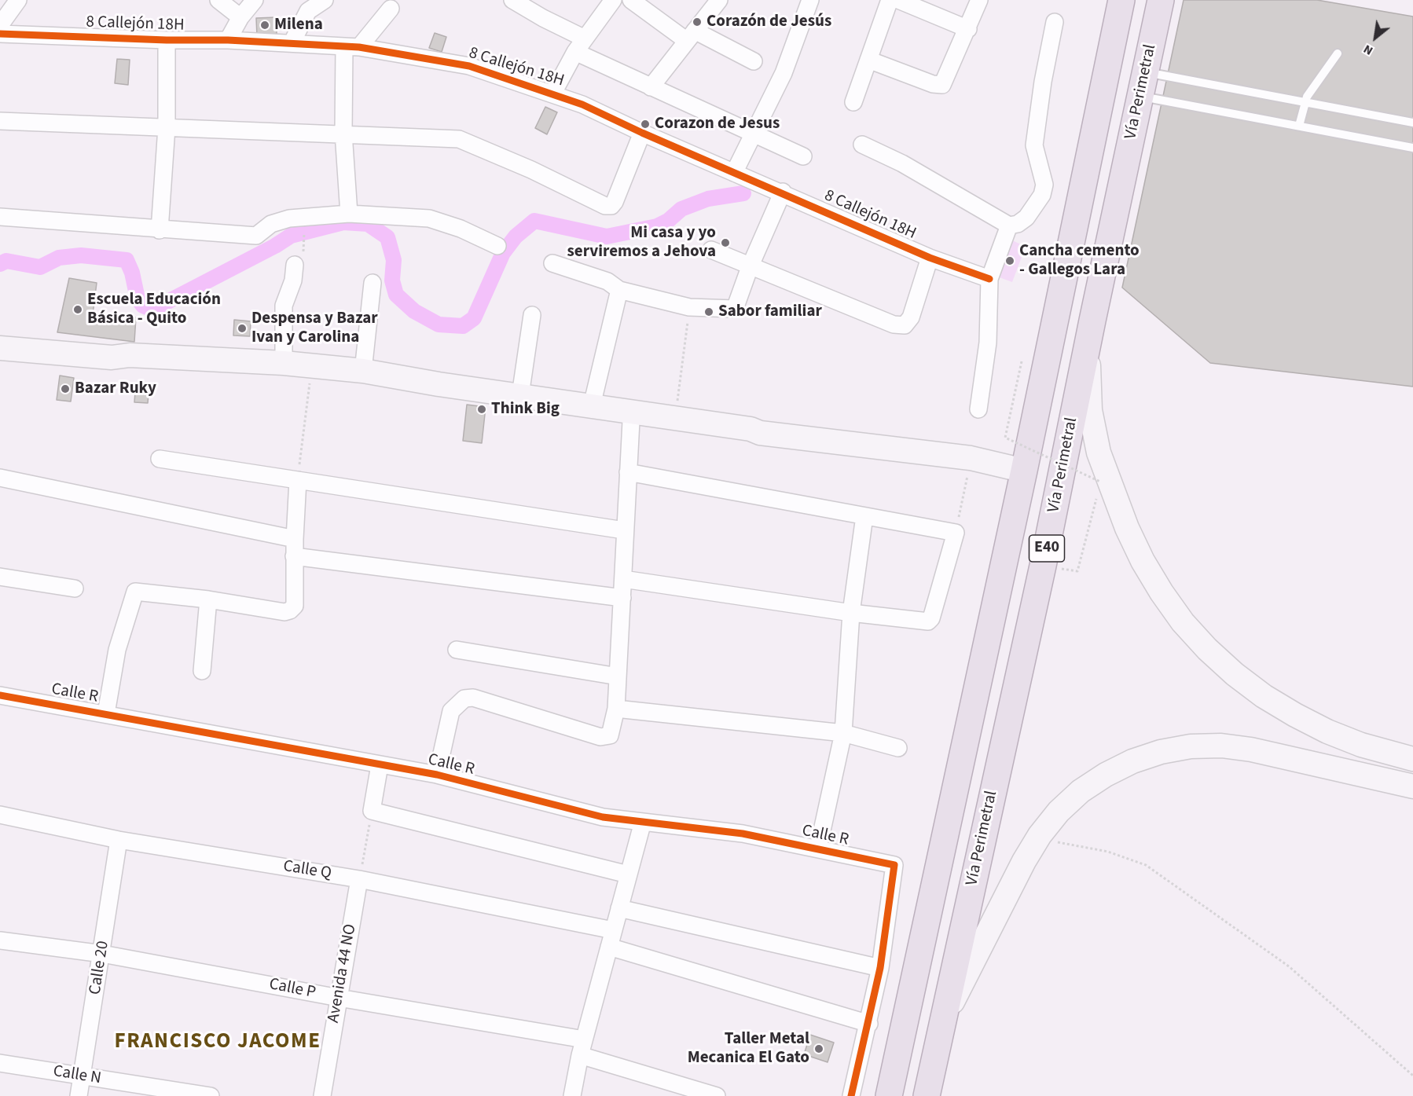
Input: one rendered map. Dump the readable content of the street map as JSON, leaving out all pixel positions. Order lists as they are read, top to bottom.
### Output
{
  "streets": {
    "highway": ["Vía Perimetral", "E40"],
    "street": [
      "8 Callejón 18H",
      "Calle R",
      "Calle Q",
      "Calle 20",
      "Avenida 44 NO",
      "Calle P",
      "Calle N"
    ]
  },
  "crossings": [
    ["Calle Q", "Calle 20"],
    ["Calle Q", "Avenida 44 NO"],
    ["Calle 20", "Calle P"],
    ["Calle 20", "Calle N"],
    ["Avenida 44 NO", "Calle P"]
  ],
  "districts": ["FRANCISCO JACOME"],
  "places": [
    "Corazón de Jesús",
    "Milena",
    "Corazon de Jesus",
    "Mi casa y yo serviremos a Jehova",
    "Cancha cemento - Gallegos Lara",
    "Escuela Educación Básica - Quito",
    "Sabor familiar",
    "Despensa y Bazar Ivan y Carolina",
    "Bazar Ruky",
    "Think Big",
    "Taller Metal Mecanica El Gato"
  ],
  "north": "bottom left"
}
